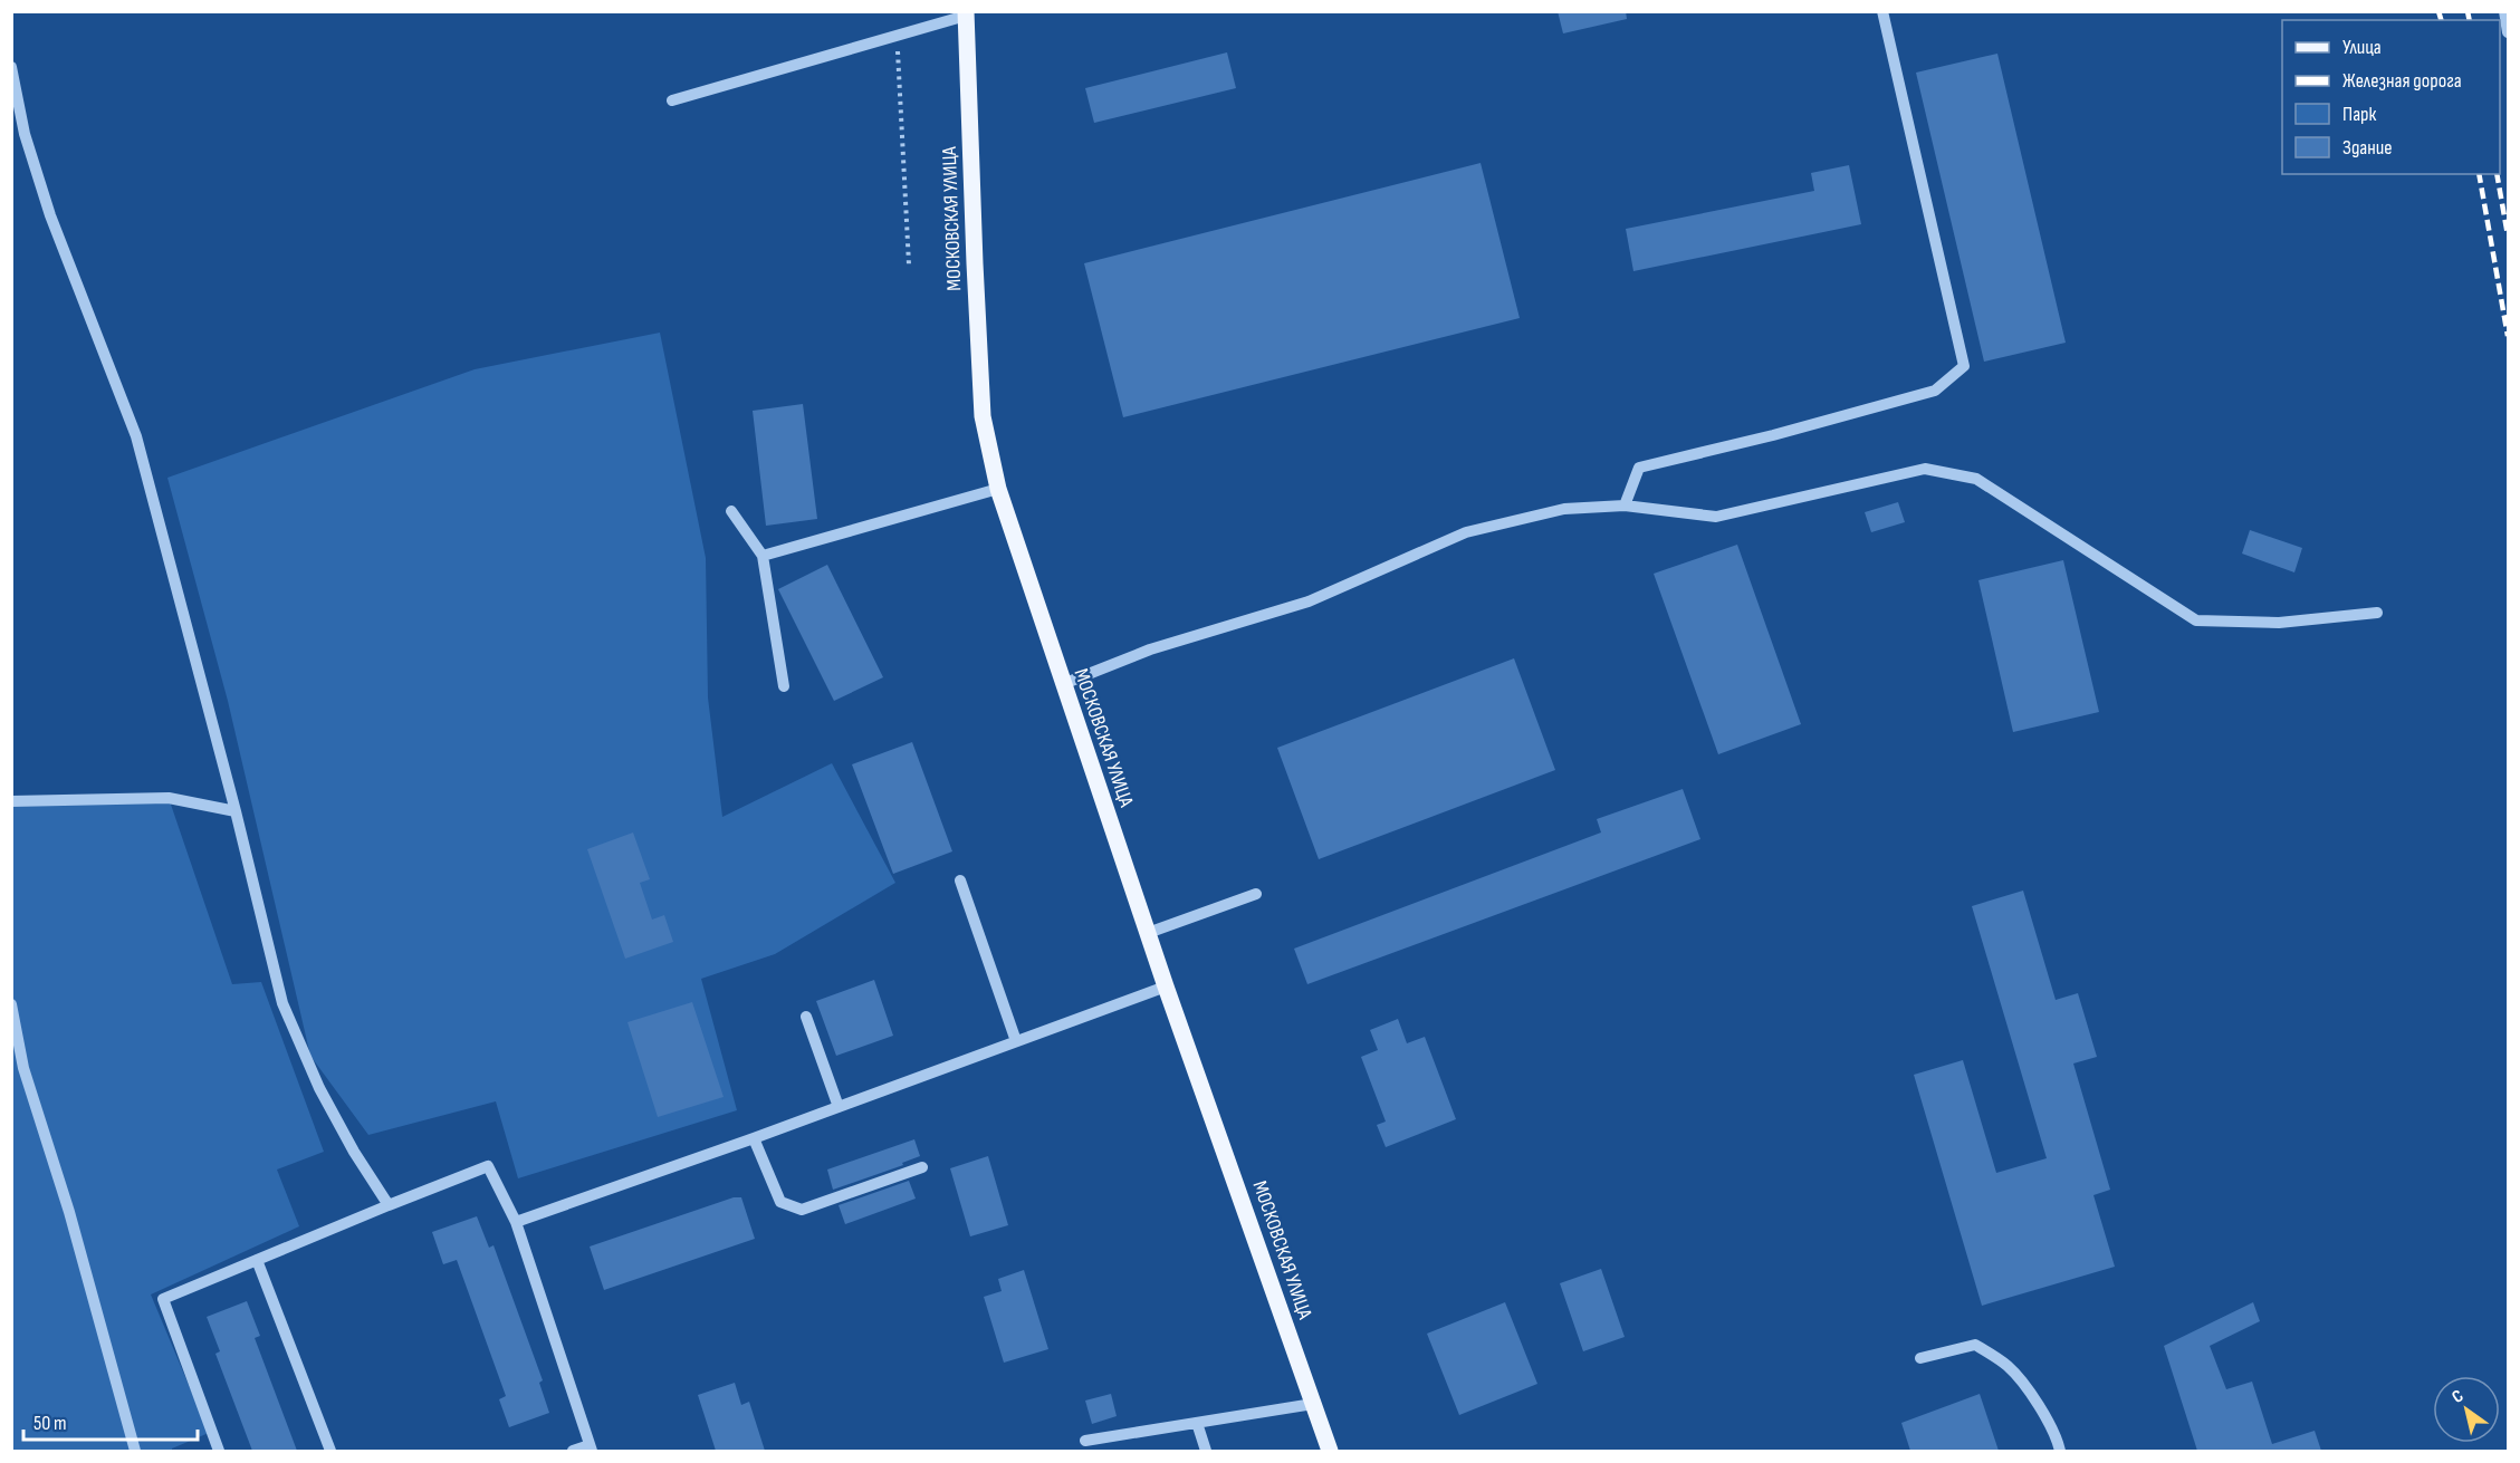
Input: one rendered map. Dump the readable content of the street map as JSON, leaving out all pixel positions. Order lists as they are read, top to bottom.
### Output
{
  "streets": {
    "main road": ["МОСКОВСКАЯ УЛИЦА"]
  },
  "legend": [
    "Улица",
    "Железная дорога",
    "Парк",
    "Здание"
  ],
  "scale_bar": "50 m",
  "north": "top left"
}
